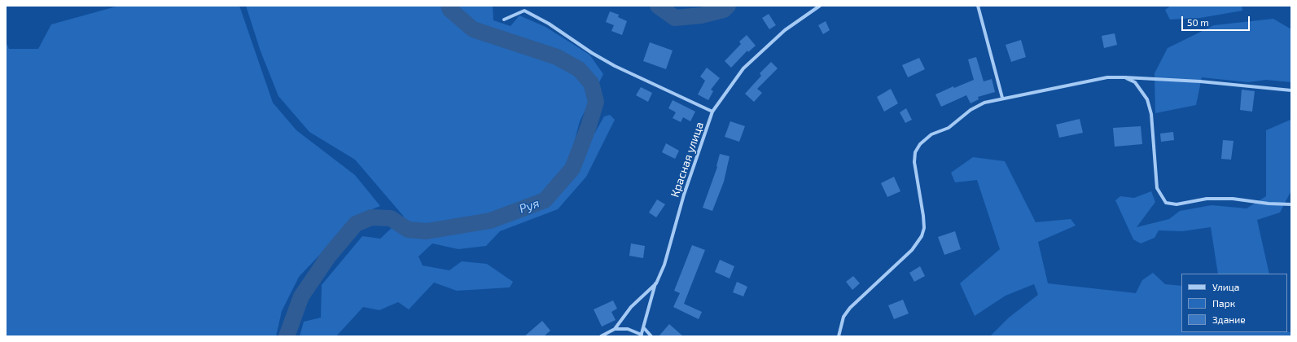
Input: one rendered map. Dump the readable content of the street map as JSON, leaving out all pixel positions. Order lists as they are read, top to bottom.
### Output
{
  "streets": {
    "street": ["Красная улица"]
  },
  "water": ["Руя"],
  "legend": ["Улица", "Парк", "Здание"],
  "scale_bar": "50 m"
}
